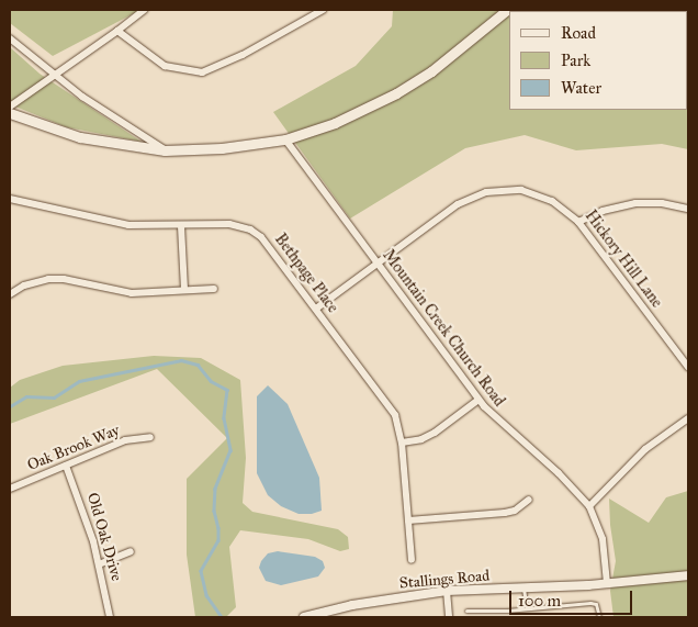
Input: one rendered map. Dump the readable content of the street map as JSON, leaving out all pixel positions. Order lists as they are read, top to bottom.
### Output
{
  "streets": {
    "street": [
      "Hickory Hill Lane",
      "Bethpage Place",
      "Mountain Creek Church Road",
      "Oak Brook Way",
      "Old Oak Drive",
      "Stallings Road"
    ]
  },
  "crossings": [
    ["Hickory Hill Lane", "Bethpage Place"],
    ["Hickory Hill Lane", "Mountain Creek Church Road"],
    ["Mountain Creek Church Road", "Stallings Road"],
    ["Oak Brook Way", "Old Oak Drive"]
  ],
  "legend": ["Road", "Park", "Water"],
  "scale_bar": "100 m"
}
